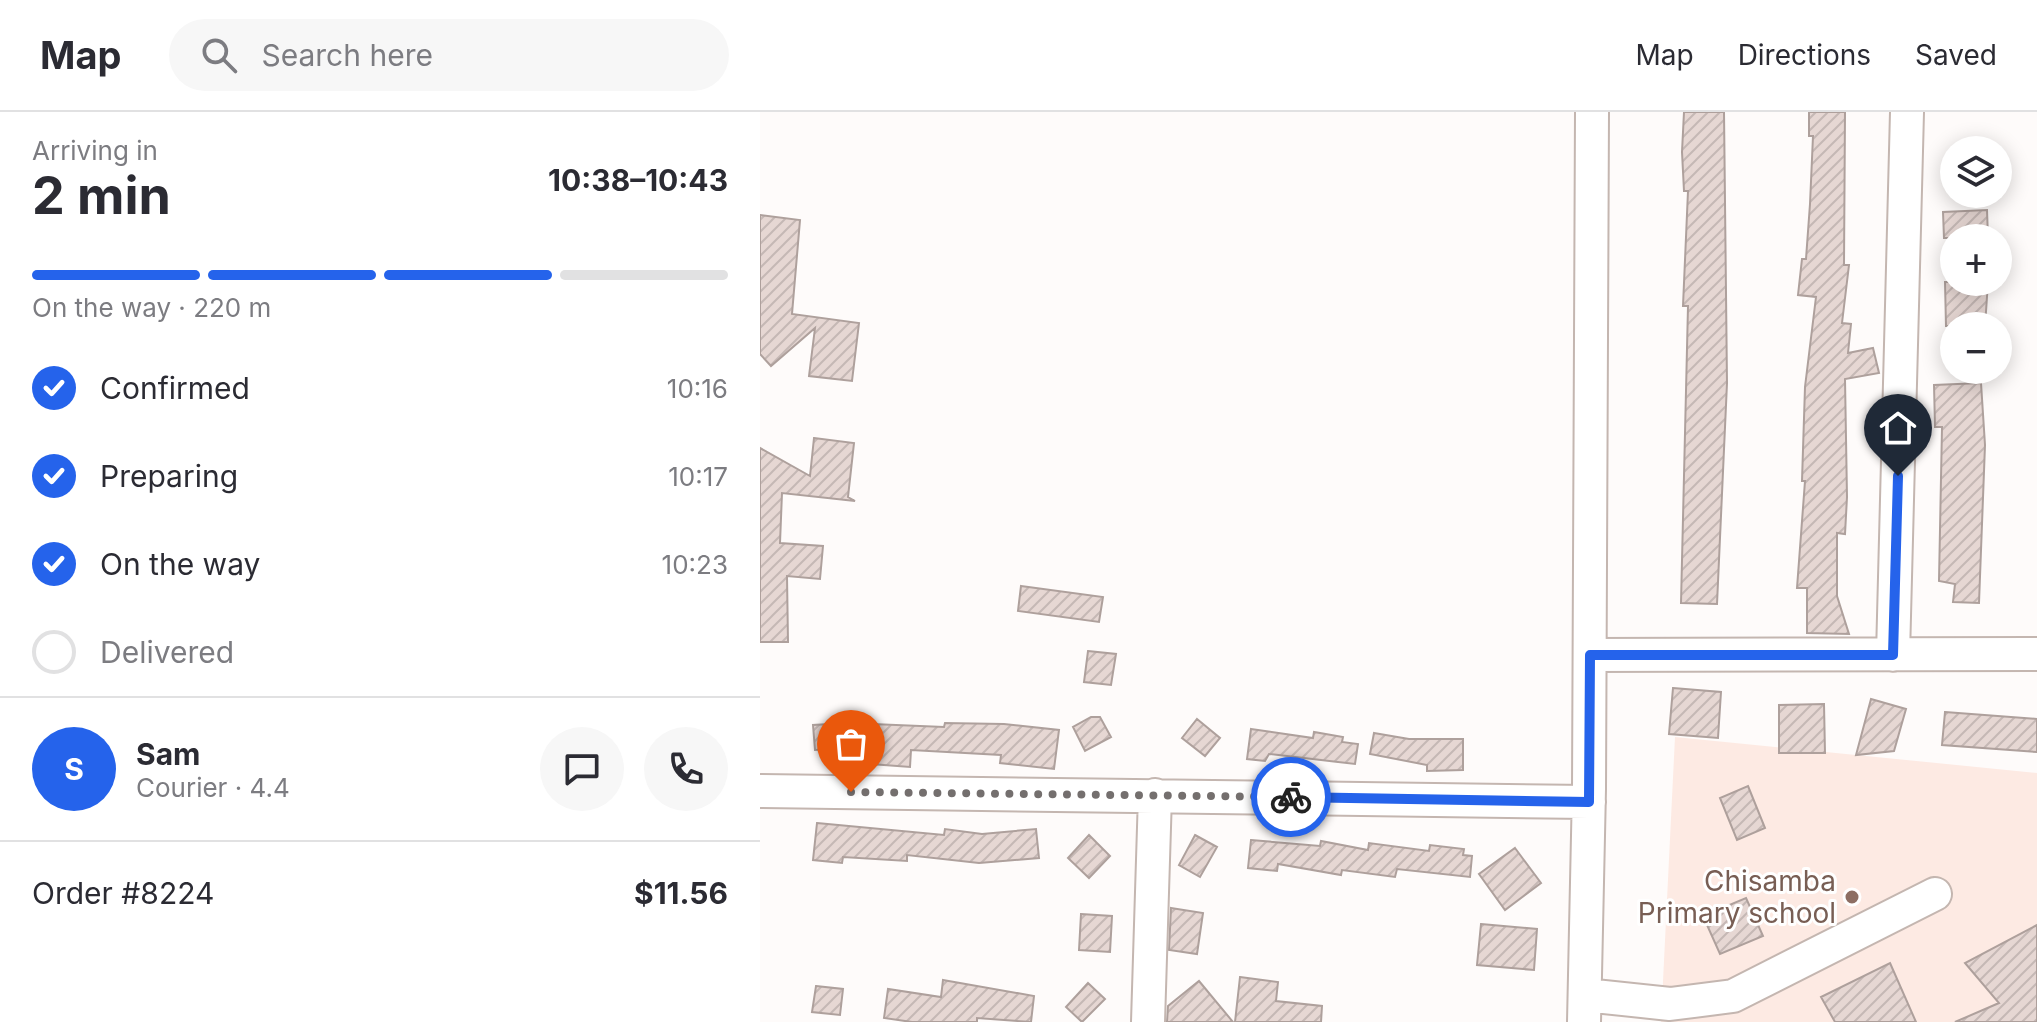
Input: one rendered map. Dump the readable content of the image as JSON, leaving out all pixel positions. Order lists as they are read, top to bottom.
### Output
{
  "places": ["Chisamba Primary school"],
  "page": {
    "header": "Map",
    "search": "Search here",
    "nav": ["Map", "Directions", "Saved"],
    "heading": ["2 min", "Arriving in", "10:38–10:43"],
    "panel": [
      "Sam",
      "Courier · 4.4",
      "Order #8224",
      "$11.56"
    ],
    "map_buttons": ["+", "−"],
    "bar": "On the way · 220 m",
    "list": [
      ["Confirmed", "10:16"],
      ["Preparing", "10:17"],
      ["On the way", "10:23"],
      "Delivered"
    ],
    "round": "S"
  }
}
